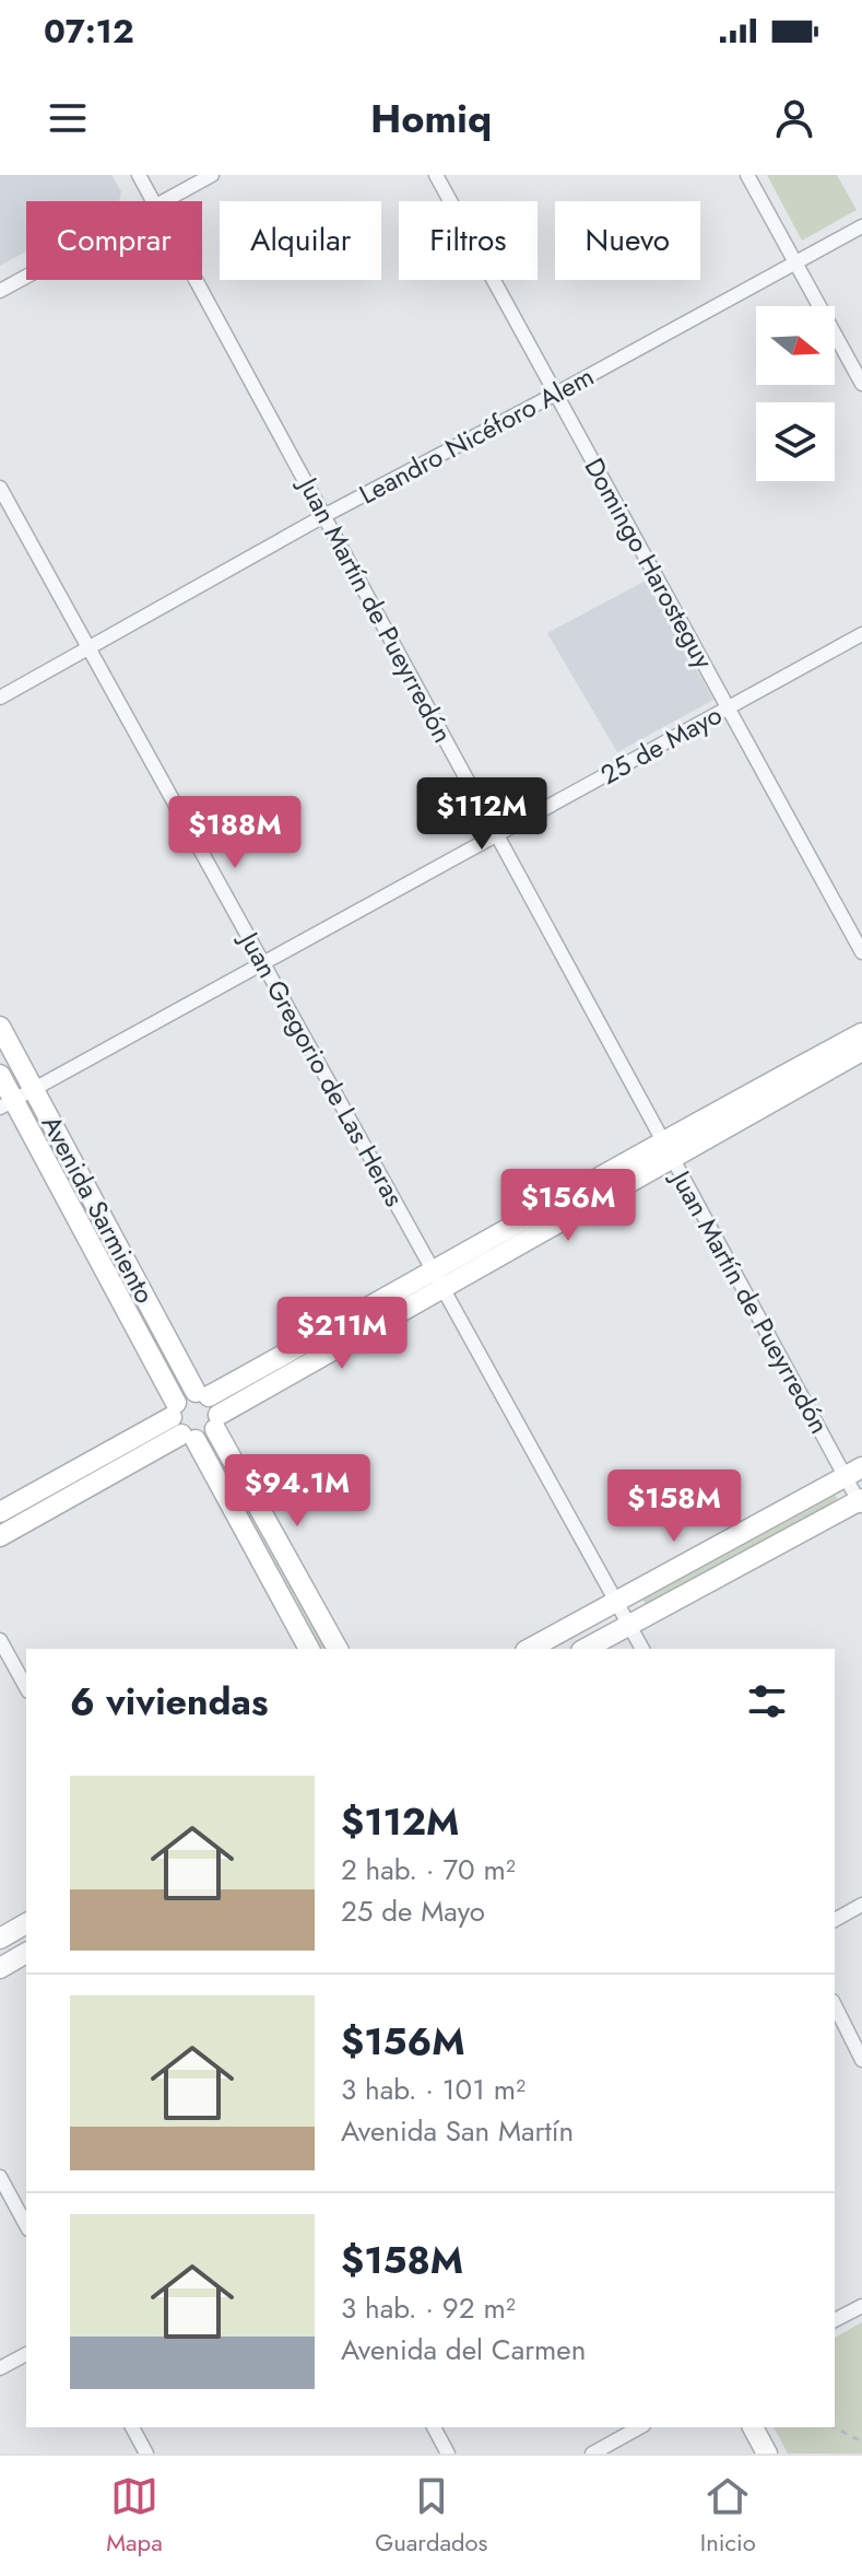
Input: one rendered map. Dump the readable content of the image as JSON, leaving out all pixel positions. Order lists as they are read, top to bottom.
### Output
{
  "streets": {
    "main road": ["Avenida Sarmiento"],
    "street": [
      "Leandro Nicéforo Alem",
      "Domingo Harosteguy",
      "Juan Martín de Pueyrredón",
      "25 de Mayo",
      "Juan Gregorio de Las Heras"
    ]
  },
  "crossings": [
    ["Leandro Nicéforo Alem", "Domingo Harosteguy"],
    ["Leandro Nicéforo Alem", "Juan Martín de Pueyrredón"],
    ["Leandro Nicéforo Alem", "Juan Gregorio de Las Heras"],
    ["Domingo Harosteguy", "25 de Mayo"],
    ["Juan Martín de Pueyrredón", "25 de Mayo"],
    ["25 de Mayo", "Juan Gregorio de Las Heras"],
    ["25 de Mayo", "Avenida Sarmiento"]
  ],
  "north": "right",
  "page": {
    "status": "07:12",
    "header": "Homiq",
    "chip": [
      "Comprar",
      "Alquilar",
      "Filtros",
      "Nuevo"
    ],
    "price": [
      "$112M",
      "$188M",
      "$156M",
      "$211M",
      "$94.1M",
      "$158M"
    ],
    "heading": "6 viviendas",
    "list": [
      {
        "name": "$112M",
        "note": "2 hab. · 70 m² · 25 de Mayo"
      },
      {
        "name": "$156M",
        "note": "3 hab. · 101 m² · Avenida San Martín"
      },
      {
        "name": "$158M",
        "note": "3 hab. · 92 m² · Avenida del Carmen"
      }
    ],
    "tabs": ["Mapa", "Guardados", "Inicio"]
  }
}
